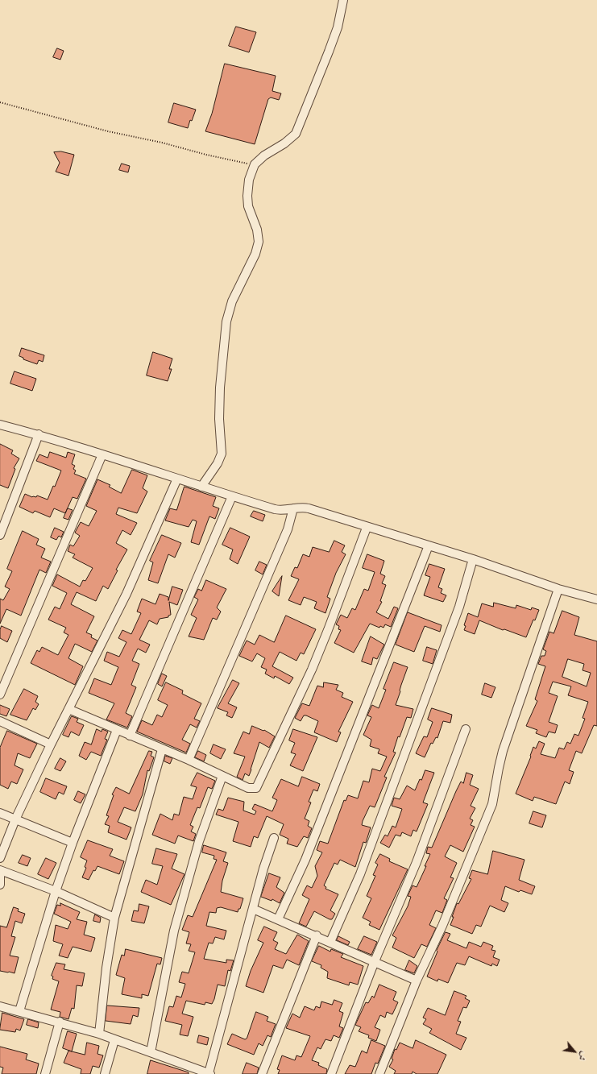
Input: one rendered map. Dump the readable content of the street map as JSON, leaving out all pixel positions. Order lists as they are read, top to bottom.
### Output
{
  "north": "bottom right"
}
